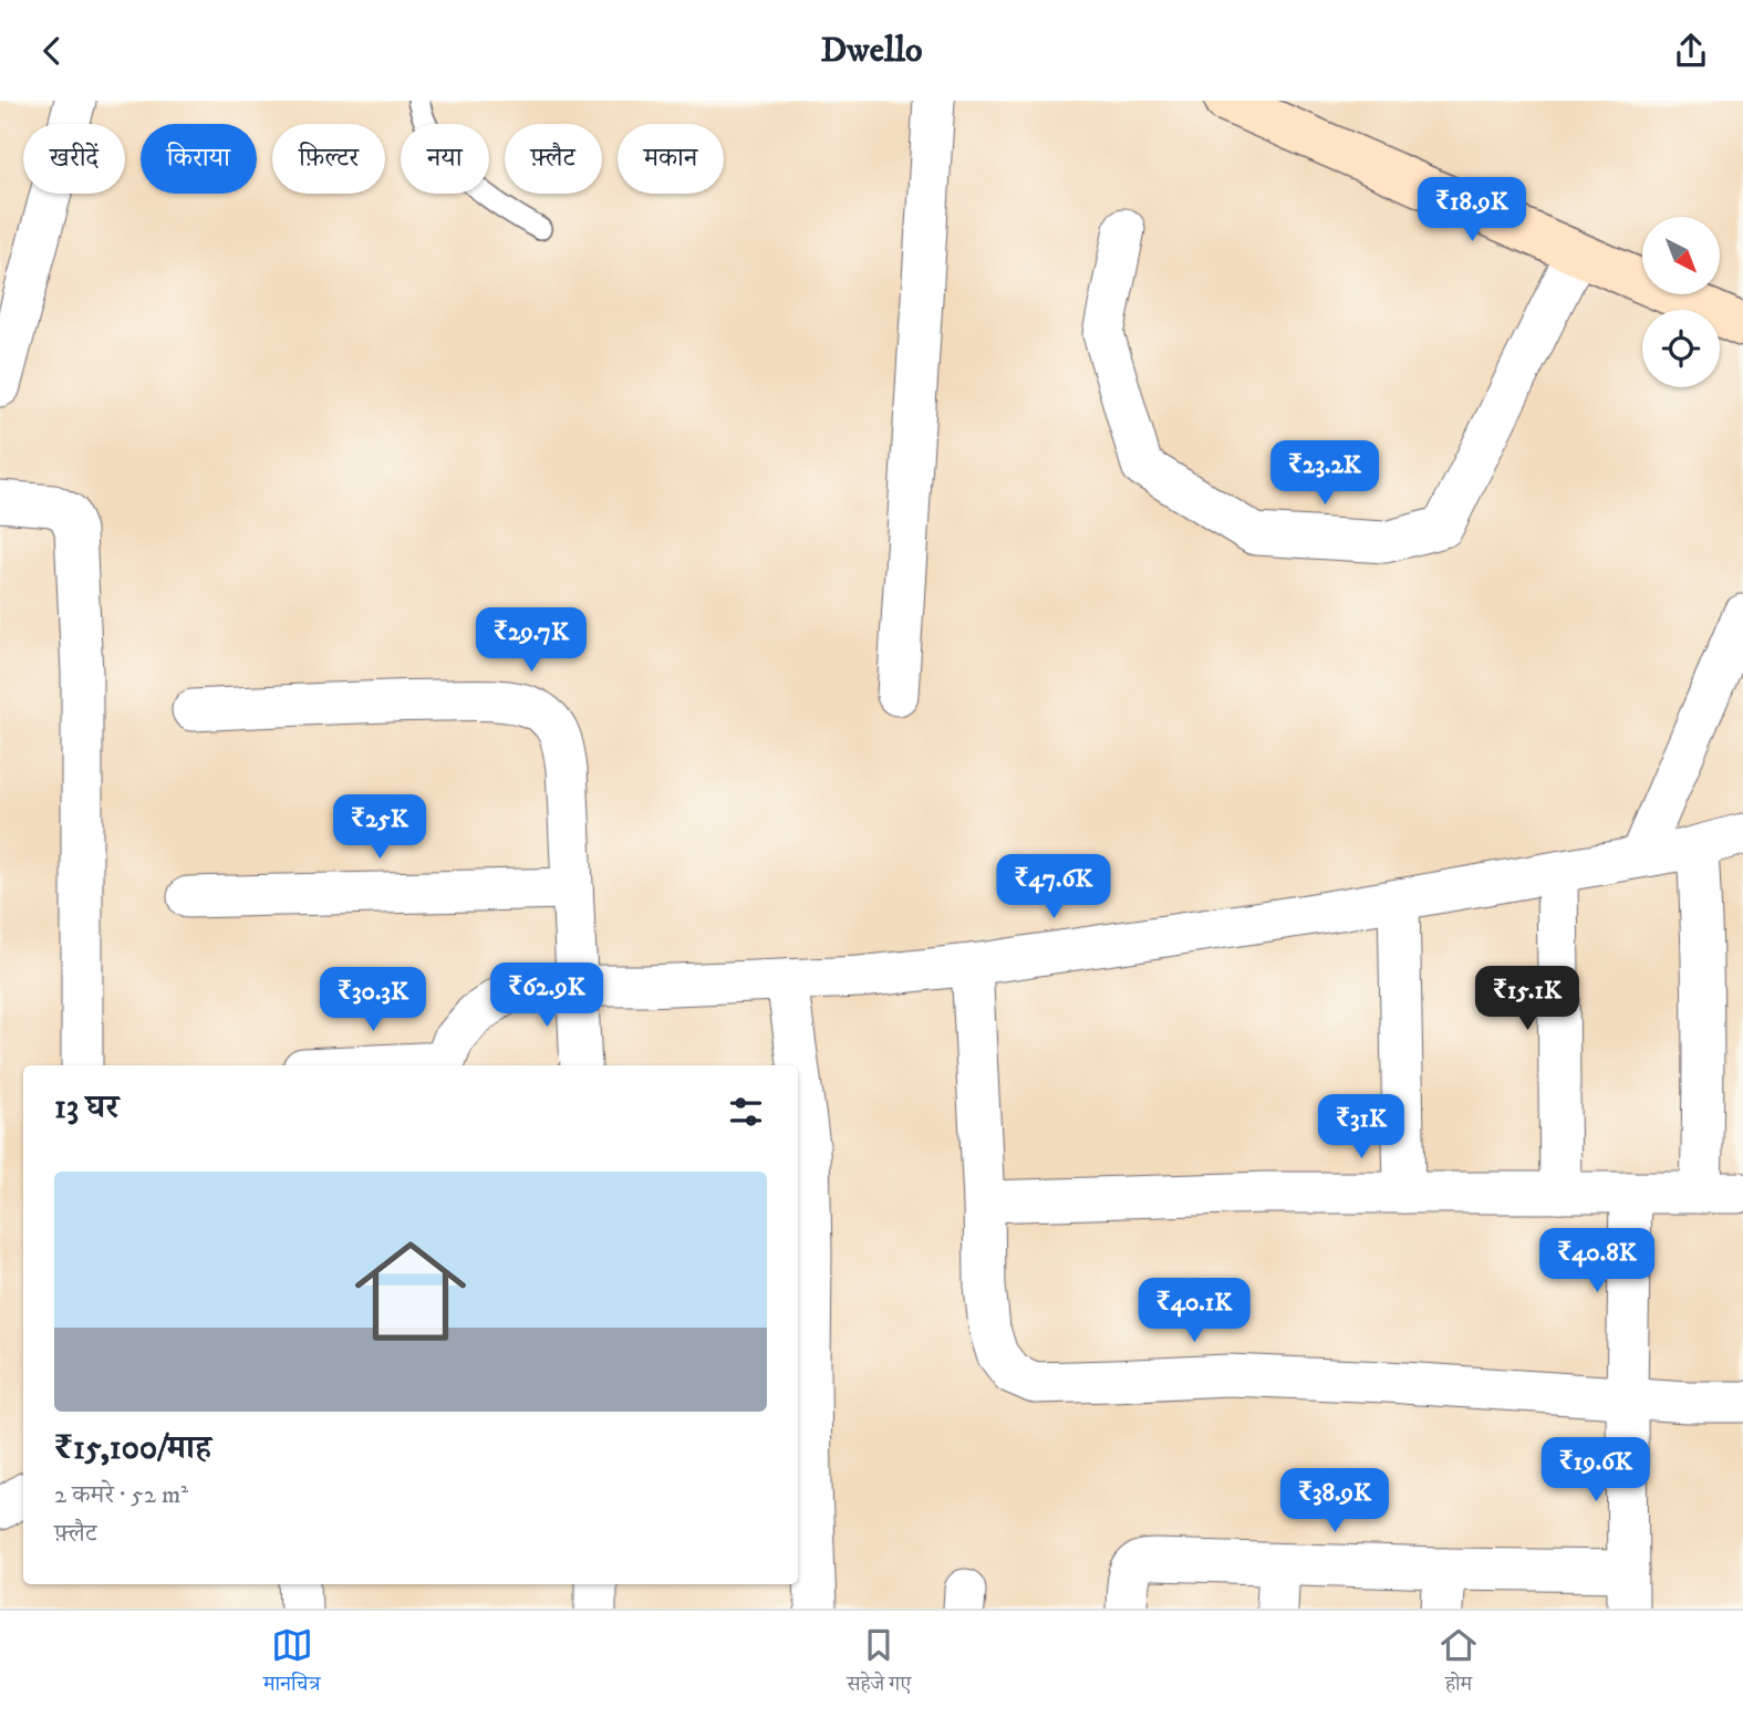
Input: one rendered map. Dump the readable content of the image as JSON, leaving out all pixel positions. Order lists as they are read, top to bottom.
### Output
{
  "north": "bottom right",
  "page": {
    "header": "Dwello",
    "chip": [
      "खरीदें",
      "किराया",
      "फ़िल्टर",
      "नया",
      "फ़्लैट",
      "मकान"
    ],
    "price": [
      "₹18.9K",
      "₹23.2K",
      "₹29.7K",
      "₹25K",
      "₹47.6K",
      "₹62.9K",
      "₹15.1K",
      "₹30.3K",
      "₹31K",
      "₹40.8K",
      "₹40.1K",
      "₹19.6K",
      "₹38.9K"
    ],
    "heading": "13 घर",
    "list": [
      {
        "name": "₹15,100/माह",
        "note": "2 कमरे · 52 m² · फ़्लैट"
      }
    ],
    "tabs": ["मानचित्र", "सहेजे गए", "होम"]
  }
}
